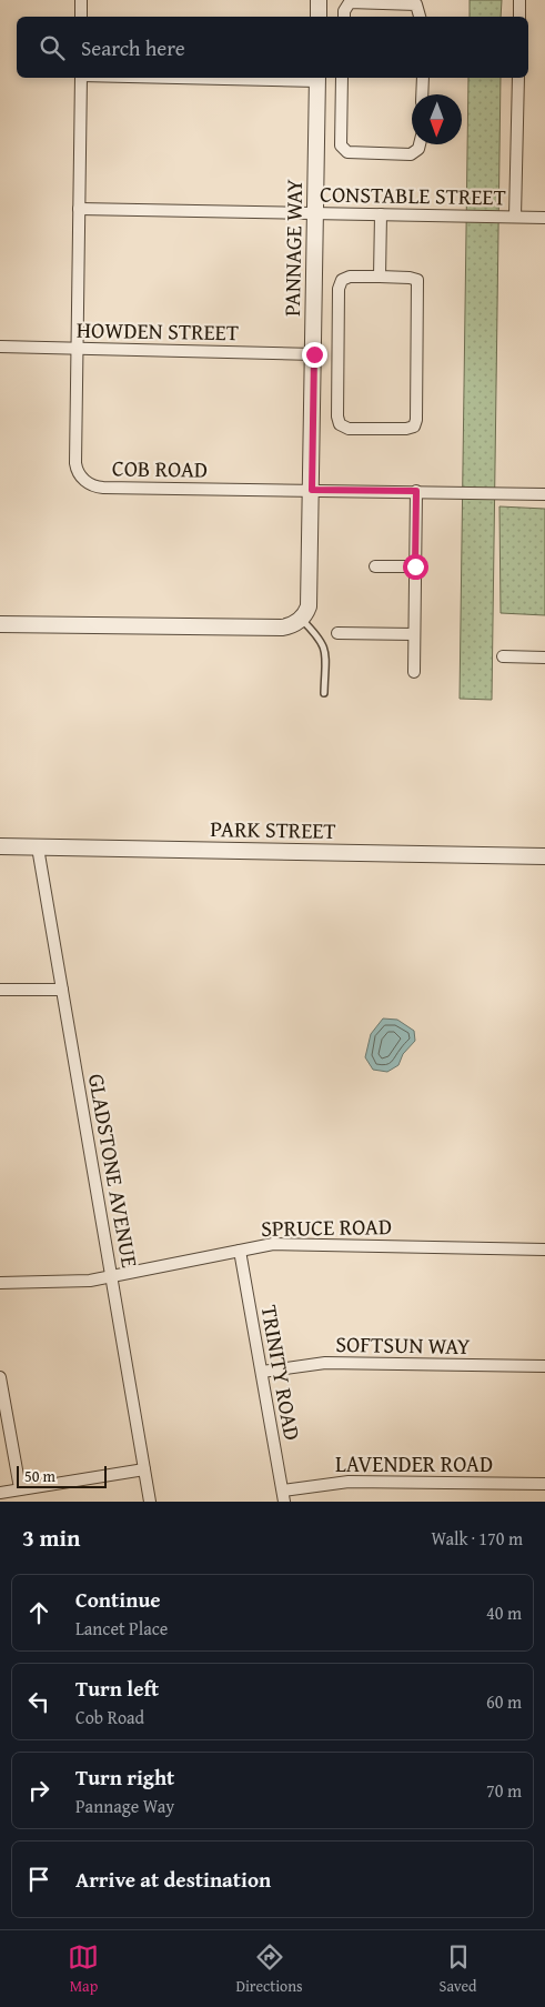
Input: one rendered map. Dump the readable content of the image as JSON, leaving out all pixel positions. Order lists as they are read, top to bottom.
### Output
{
  "streets": {
    "street": [
      "CONSTABLE STREET",
      "PANNAGE WAY",
      "HOWDEN STREET",
      "COB ROAD",
      "PARK STREET",
      "GLADSTONE AVENUE",
      "SPRUCE ROAD",
      "SOFTSUN WAY",
      "TRINITY ROAD",
      "LAVENDER ROAD"
    ]
  },
  "crossings": [
    ["CONSTABLE STREET", "PANNAGE WAY"],
    ["CONSTABLE STREET", "COB ROAD"],
    ["PANNAGE WAY", "HOWDEN STREET"],
    ["PANNAGE WAY", "COB ROAD"],
    ["HOWDEN STREET", "COB ROAD"],
    ["PARK STREET", "GLADSTONE AVENUE"],
    ["GLADSTONE AVENUE", "SPRUCE ROAD"],
    ["SPRUCE ROAD", "TRINITY ROAD"],
    ["SOFTSUN WAY", "TRINITY ROAD"],
    ["TRINITY ROAD", "LAVENDER ROAD"]
  ],
  "scale_bar": "50 m",
  "north": "bottom",
  "page": {
    "search": "Search here",
    "scale": "50 m",
    "heading": ["3 min", "Walk · 170 m"],
    "list": [
      ["Continue", "Lancet Place", "40 m"],
      ["Turn left", "Cob Road", "60 m"],
      ["Turn right", "Pannage Way", "70 m"],
      "Arrive at destination"
    ],
    "nav": ["Map", "Directions", "Saved"]
  }
}
